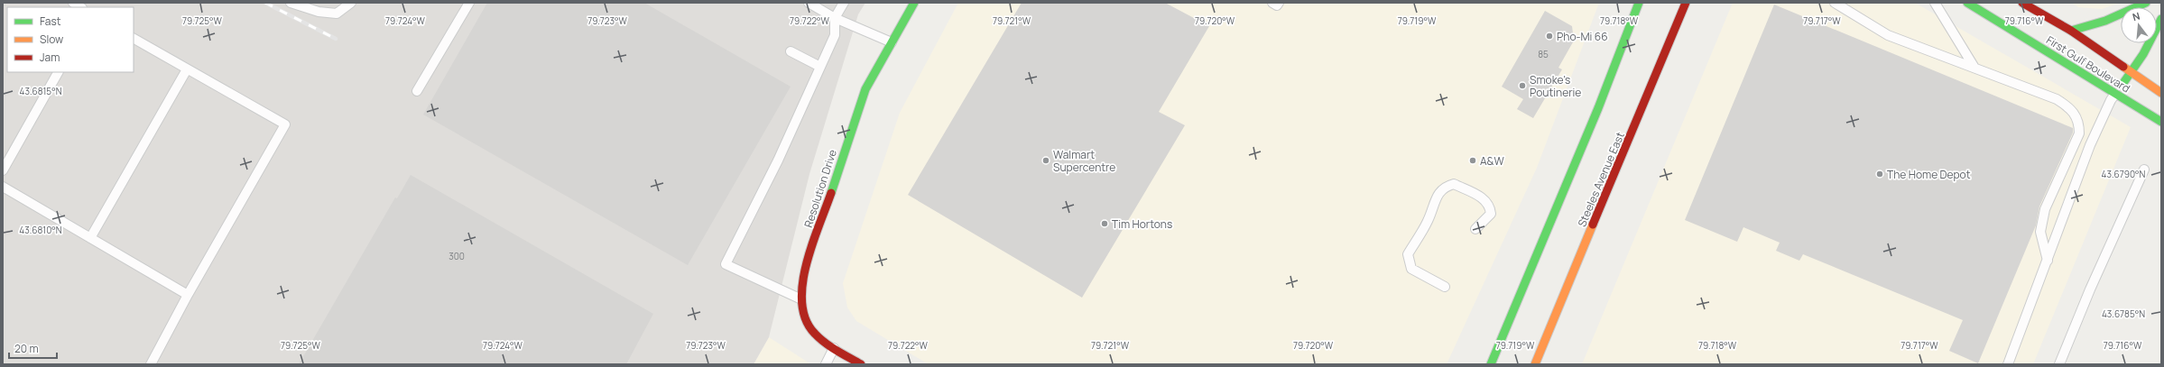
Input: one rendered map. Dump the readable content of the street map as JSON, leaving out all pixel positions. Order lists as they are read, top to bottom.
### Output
{
  "streets": {
    "street": ["First Gulf Boulevard", "Steeles Avenue East", "Resolution Drive"]
  },
  "places": [
    "Pho-Mi 66",
    "Smoke's Poutinerie",
    "Walmart Supercentre",
    "A&W",
    "The Home Depot",
    "Tim Hortons"
  ],
  "house_numbers": ["85", "300"],
  "legend": ["Fast", "Slow", "Jam"],
  "scale_bar": "20 m",
  "north": "top",
  "coordinates": [
    "79.725°W",
    "79.724°W",
    "79.723°W",
    "79.722°W",
    "79.721°W",
    "79.720°W",
    "79.719°W",
    "79.718°W",
    "79.717°W",
    "79.716°W",
    "43.6815°N",
    "43.6790°N",
    "43.6810°N",
    "43.6785°N"
  ]
}
